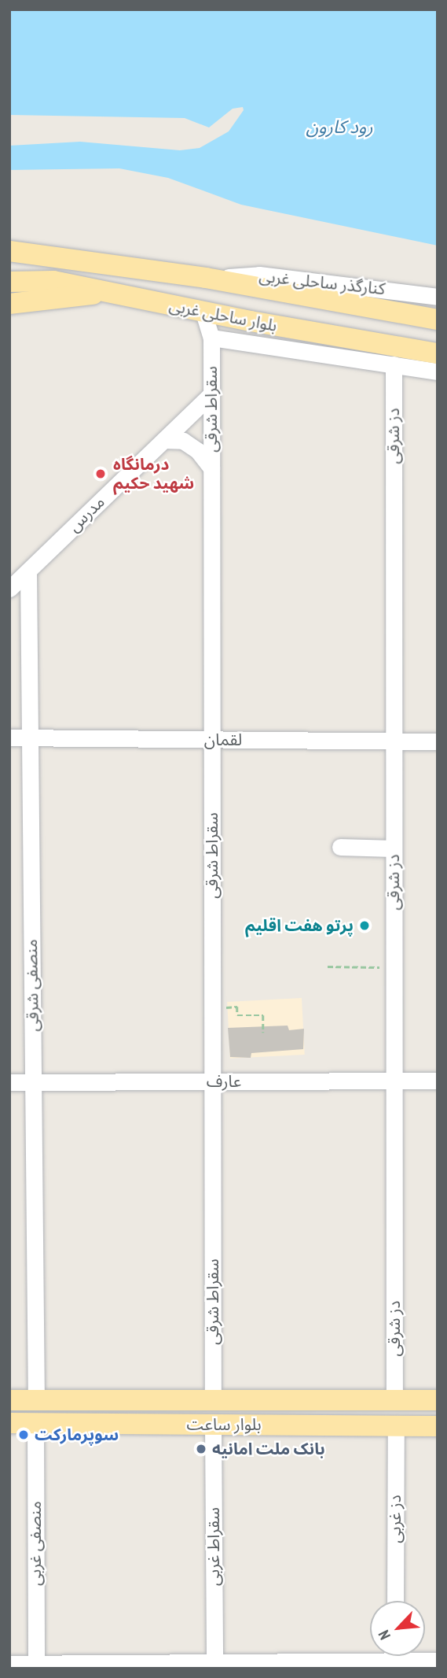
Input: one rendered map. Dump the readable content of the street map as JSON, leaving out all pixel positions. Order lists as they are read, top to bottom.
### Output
{
  "streets": {
    "main road": ["بلوار ساحلی غربی", "بلوار ساعت"],
    "street": [
      "کنارگذر ساحلی غربی",
      "سقراط شرقی",
      "دز شرقی",
      "مدرس",
      "لقمان",
      "منصفی شرقی",
      "عارف",
      "دز غربی",
      "منصفی غربی",
      "سقراط غربی"
    ]
  },
  "crossings": [
    ["کنارگذر ساحلی غربی", "بلوار ساحلی غربی"],
    ["بلوار ساحلی غربی", "سقراط شرقی"],
    ["سقراط شرقی", "مدرس"],
    ["سقراط شرقی", "لقمان"],
    ["سقراط شرقی", "عارف"],
    ["سقراط شرقی", "بلوار ساعت"],
    ["دز شرقی", "لقمان"],
    ["دز شرقی", "عارف"],
    ["دز شرقی", "بلوار ساعت"],
    ["مدرس", "منصفی شرقی"],
    ["لقمان", "منصفی شرقی"],
    ["منصفی شرقی", "عارف"],
    ["منصفی شرقی", "بلوار ساعت"],
    ["بلوار ساعت", "دز غربی"],
    ["بلوار ساعت", "منصفی غربی"],
    ["بلوار ساعت", "سقراط غربی"]
  ],
  "water": ["رود کارون"],
  "places": [
    "درمانگاه شهید حکیم",
    "پرتو هفت اقلیم",
    "سوپرمارکت",
    "بانک ملت امانیه"
  ],
  "north": "bottom left"
}
